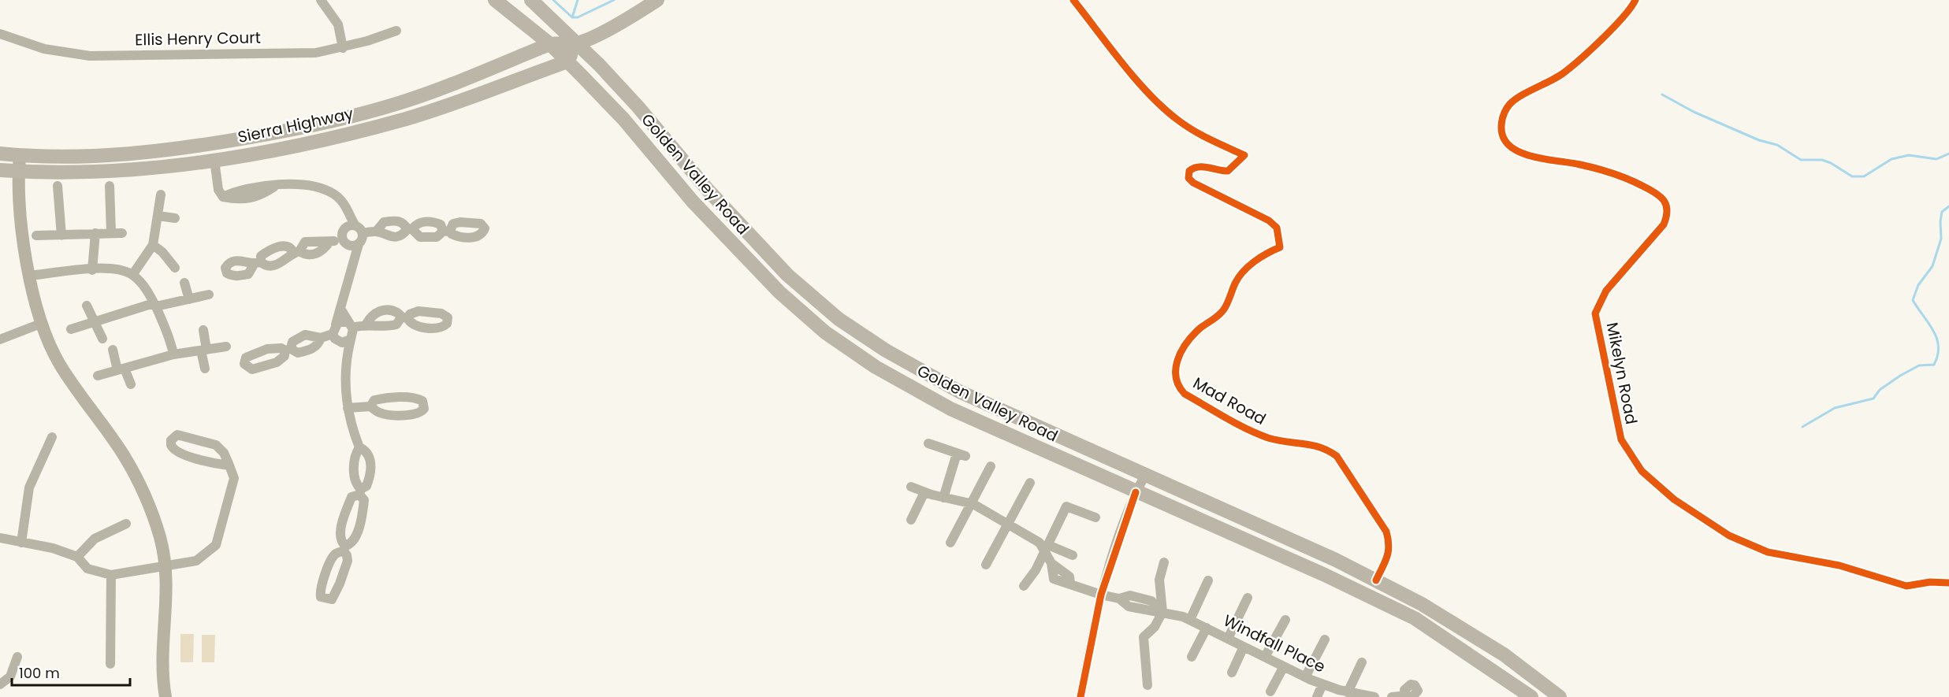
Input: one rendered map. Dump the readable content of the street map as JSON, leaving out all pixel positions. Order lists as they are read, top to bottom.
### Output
{
  "streets": {
    "main road": ["Sierra Highway", "Golden Valley Road"],
    "street": [
      "Ellis Henry Court",
      "Mikelyn Road",
      "Mad Road",
      "Windfall Place"
    ]
  },
  "crossings": [
    ["Sierra Highway", "Golden Valley Road"],
    ["Golden Valley Road", "Mad Road"]
  ],
  "scale_bar": "100 m"
}
